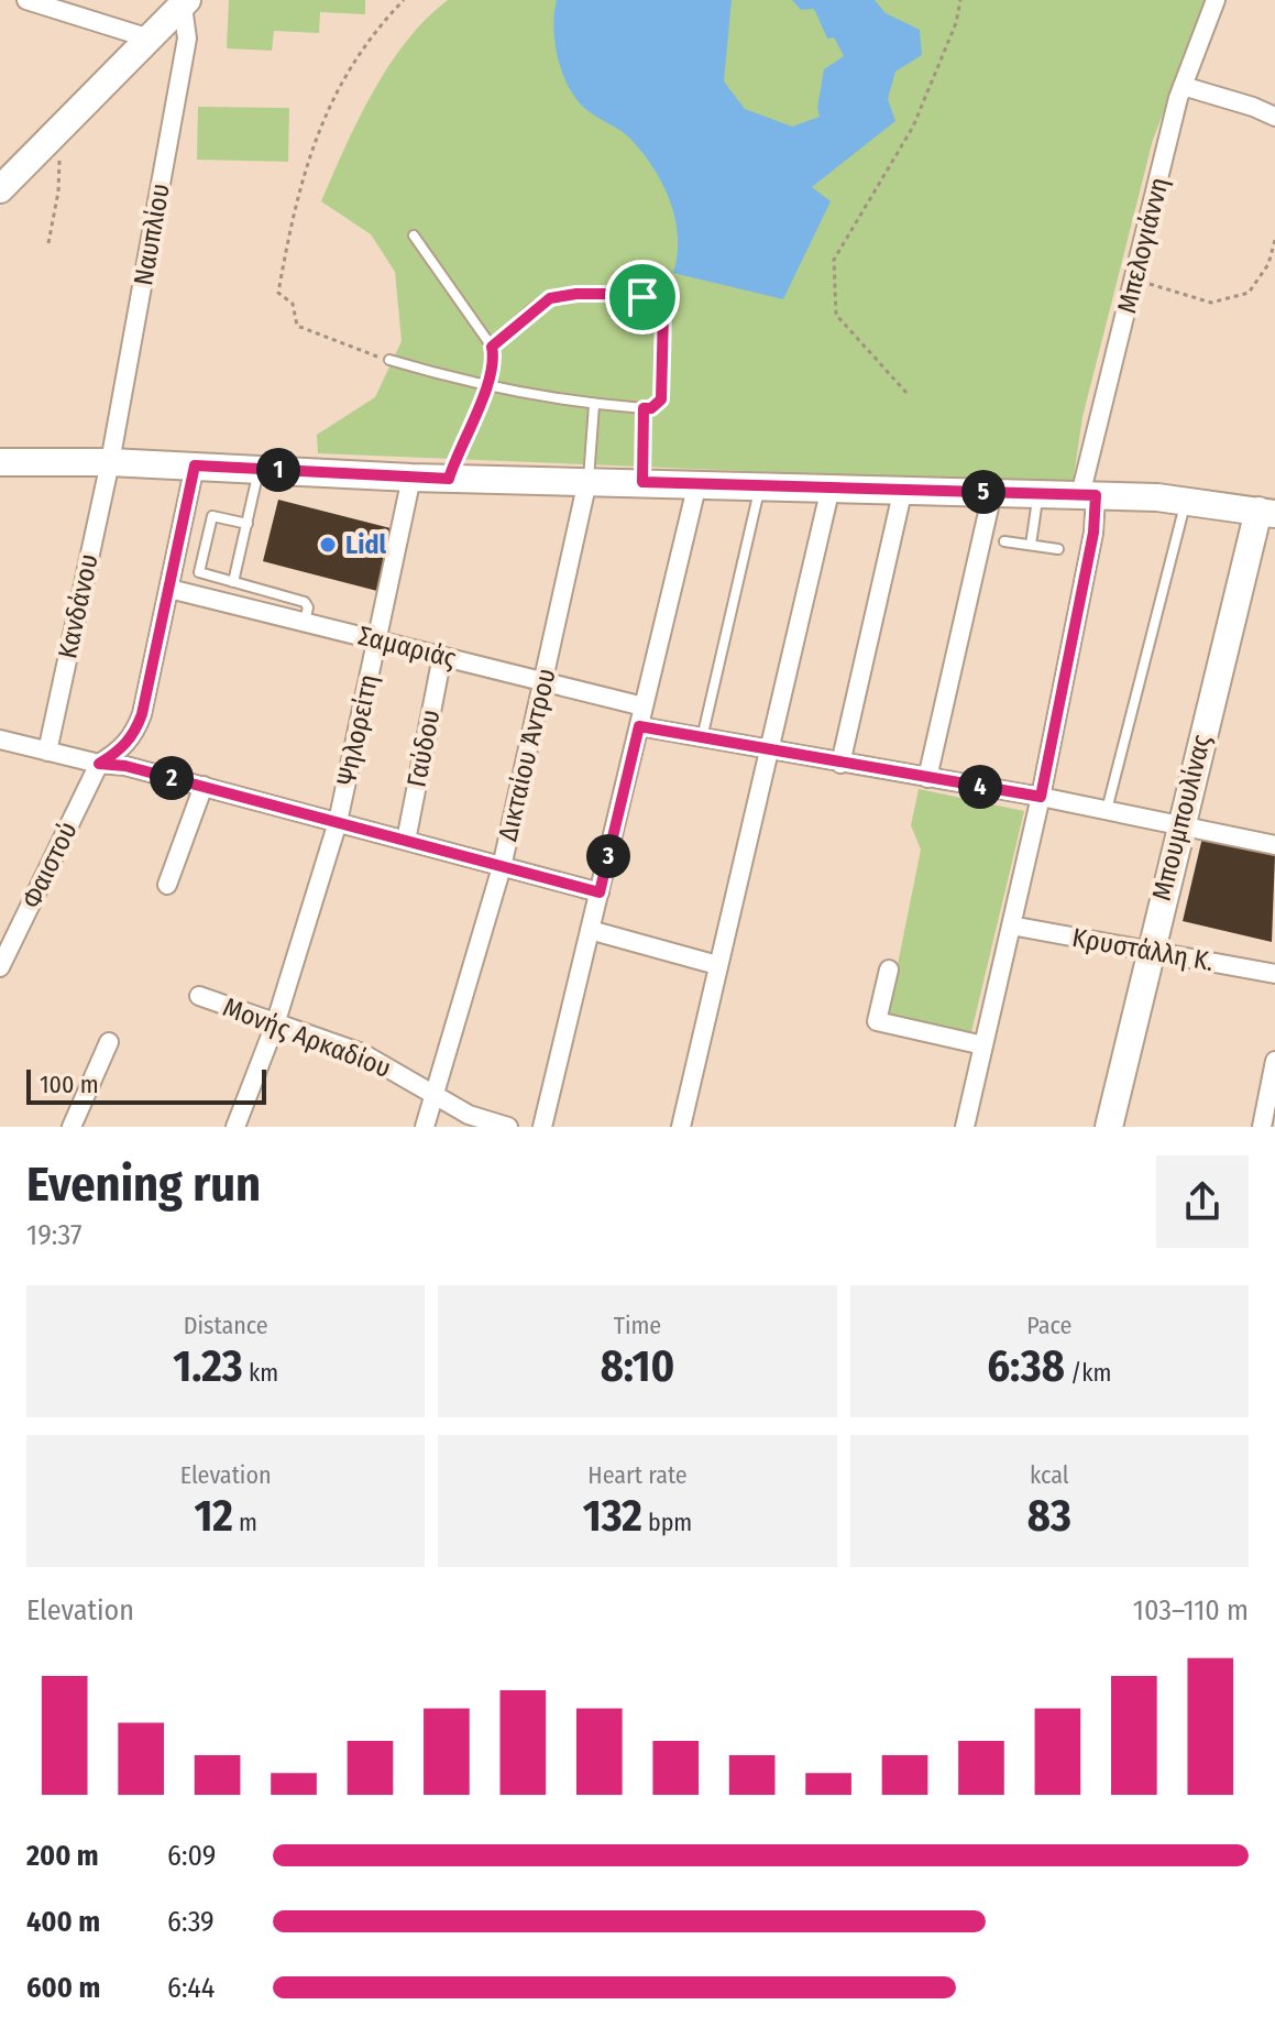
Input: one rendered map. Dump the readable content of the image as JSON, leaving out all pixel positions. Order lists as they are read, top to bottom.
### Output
{
  "streets": {
    "street": [
      "Ναυπλίου",
      "Μπελογιάννη",
      "Κανδάνου",
      "Σαμαριάς",
      "Ψηλορείτη",
      "Γαύδου",
      "Δικταίου Άντρου",
      "Μπουμπουλίνας",
      "Φαιστού",
      "Κρυστάλλη Κ.",
      "Μονής Αρκαδίου"
    ]
  },
  "crossings": [
    ["Ναυπλίου", "Κανδάνου"],
    ["Μπελογιάννη", "Κρυστάλλη Κ."],
    ["Σαμαριάς", "Ψηλορείτη"],
    ["Σαμαριάς", "Γαύδου"],
    ["Σαμαριάς", "Δικταίου Άντρου"],
    ["Ψηλορείτη", "Μονής Αρκαδίου"],
    ["Δικταίου Άντρου", "Μονής Αρκαδίου"],
    ["Μπουμπουλίνας", "Κρυστάλλη Κ."]
  ],
  "places": ["Lidl"],
  "scale_bar": "100 m",
  "page": {
    "pins": [
      "1",
      "5",
      "2",
      "4",
      "3"
    ],
    "scale": "100 m",
    "heading": ["Evening run", "19:37"],
    "stats": [
      ["Distance", "1.23 km"],
      ["Time", "8:10"],
      ["Pace", "6:38 /km"],
      ["Elevation", "12 m"],
      ["Heart rate", "132 bpm"],
      ["kcal", "83"]
    ],
    "chart": ["Elevation", "103–110 m"],
    "list": [
      {
        "name": "200 m",
        "note": "6:09"
      },
      {
        "name": "400 m",
        "note": "6:39"
      },
      {
        "name": "600 m",
        "note": "6:44"
      }
    ]
  }
}
